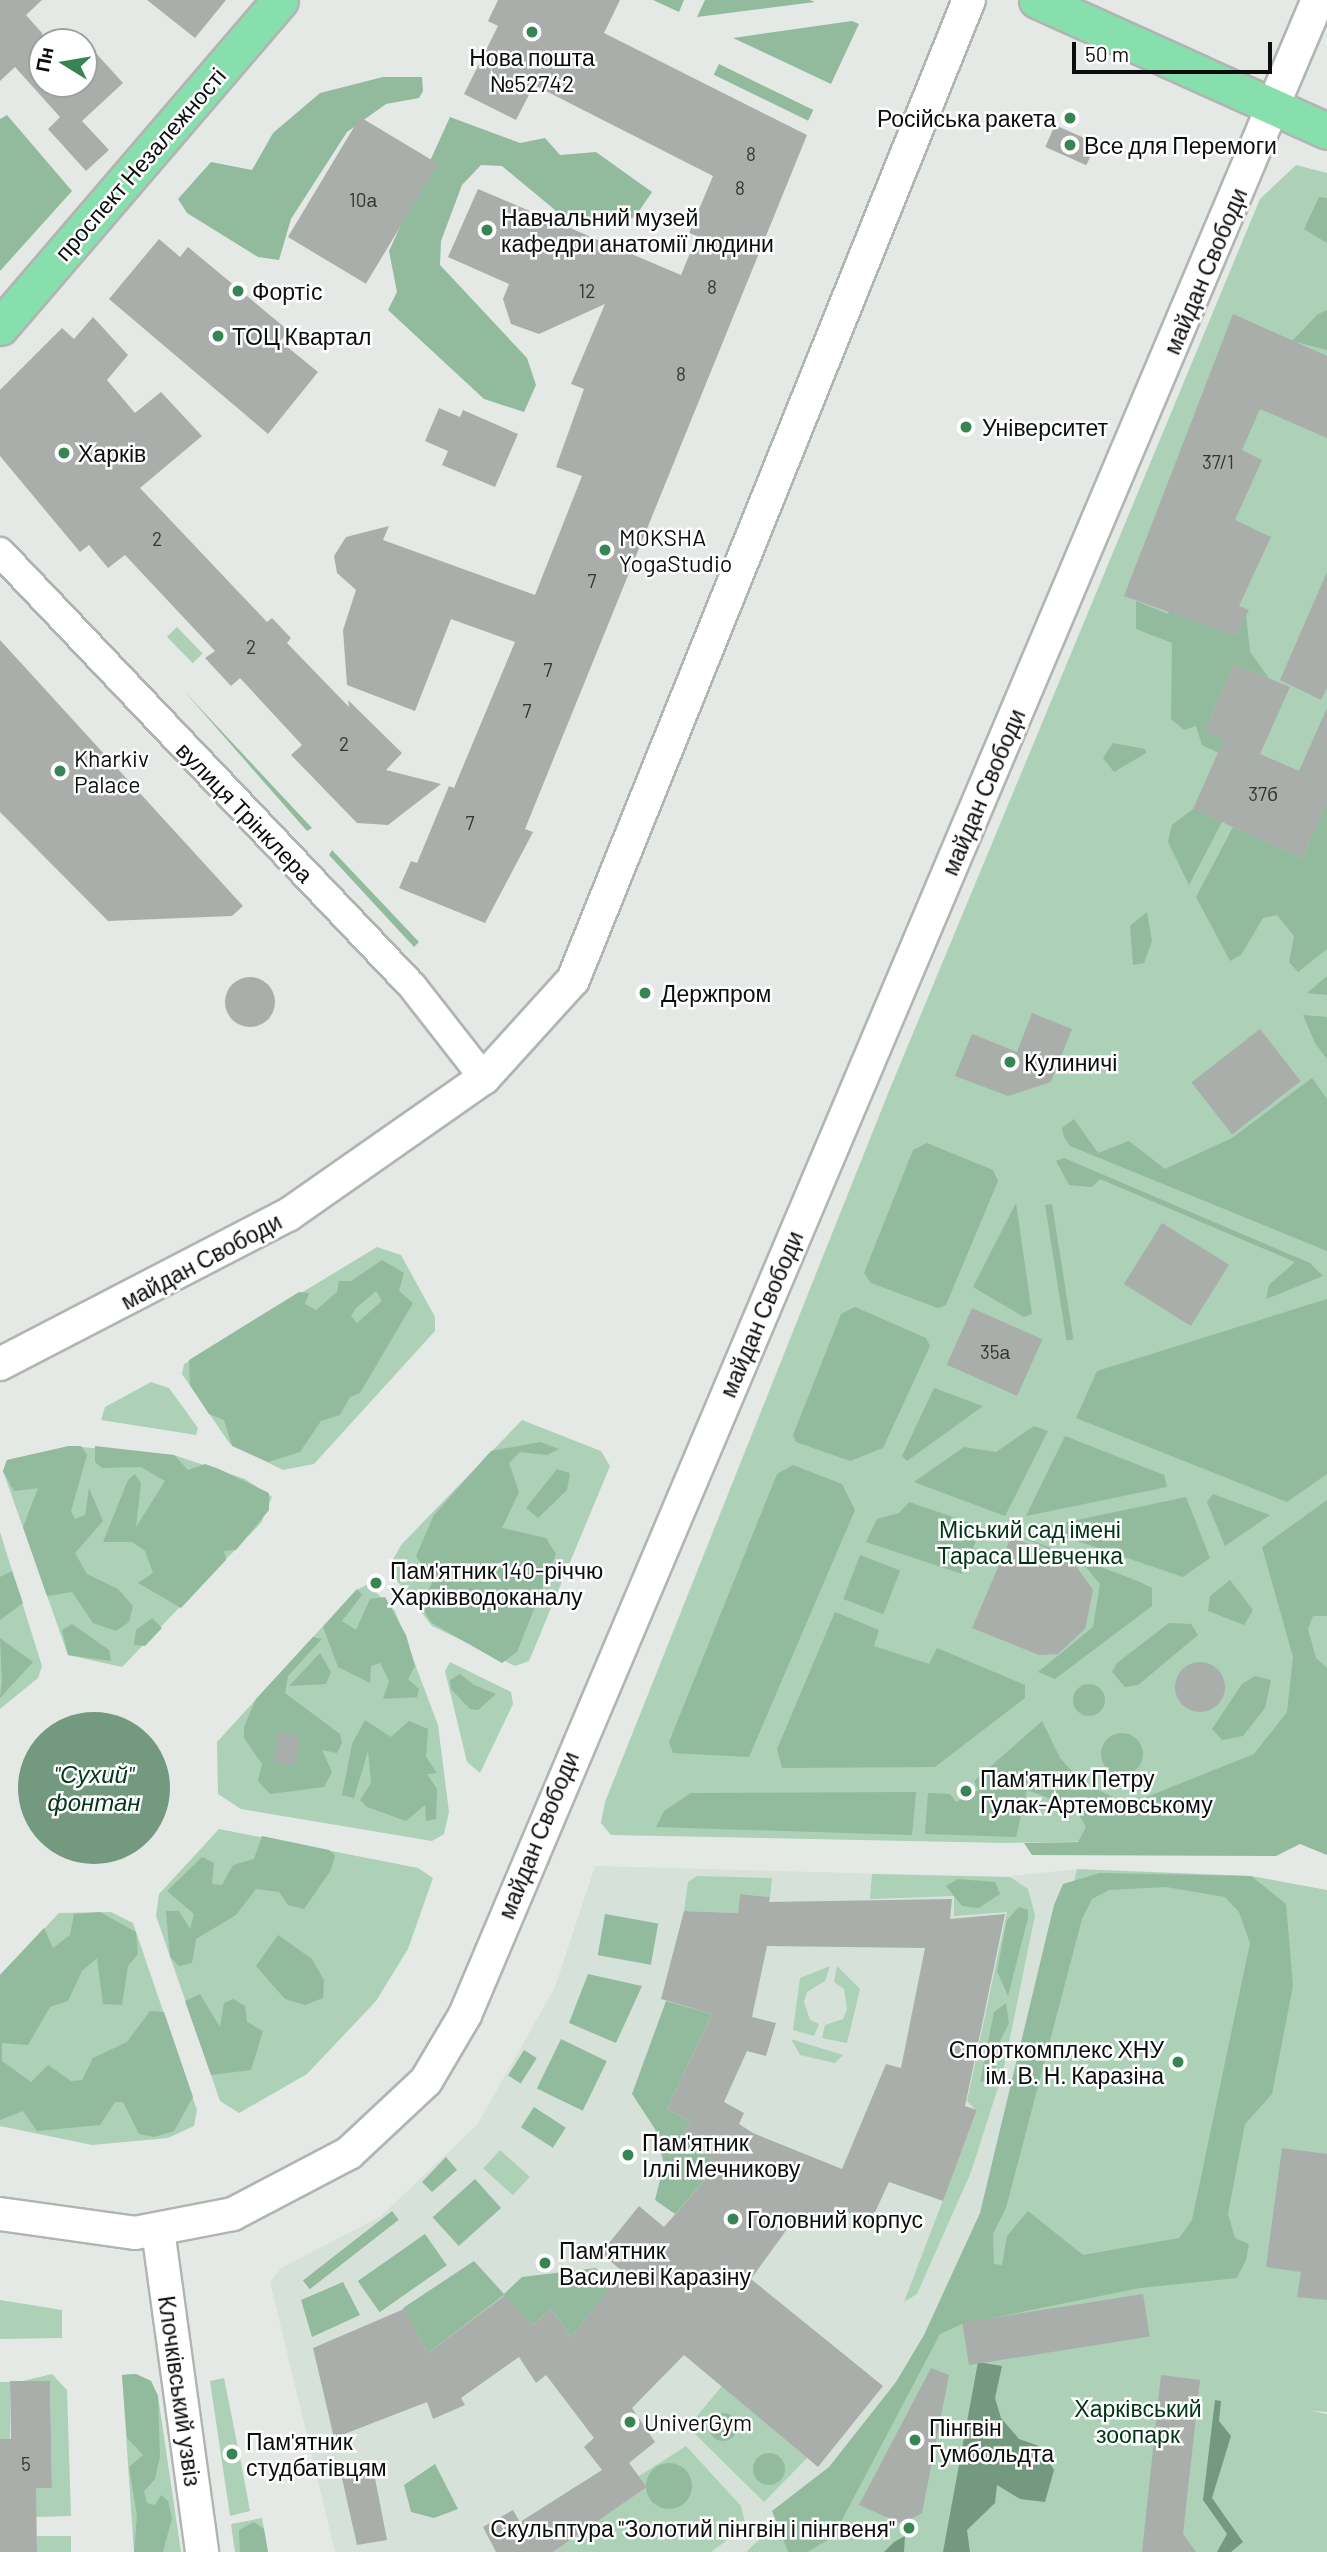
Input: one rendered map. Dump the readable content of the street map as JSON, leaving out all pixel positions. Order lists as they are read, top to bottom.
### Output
{
  "streets": {
    "main road": ["проспект Незалежності", "майдан Свободи", "Клочківський узвіз"],
    "street": ["вулиця Трінклера"]
  },
  "crossings": [
    ["майдан Свободи", "вулиця Трінклера"],
    ["майдан Свободи", "Клочківський узвіз"]
  ],
  "water": ["\"Сухий\" фонтан"],
  "parks": ["Міський сад імені Тараса Шевченка", "Харківський зоопарк"],
  "places": [
    "Нова пошта №52742",
    "Російська ракета",
    "Все для Перемоги",
    "Навчальний музей кафедри анатомії людини",
    "Фортiс",
    "ТОЦ Квартал",
    "Університет",
    "Харків",
    "MOKSHA YogaStudio",
    "Kharkiv Palace",
    "Держпром",
    "Кулиничі",
    "Пам'ятник 140-річчю Харківводоканалу",
    "Пам'ятник Петру Гулак-Артемовському",
    "Спорткомплекс ХНУ ім. В. Н. Каразіна",
    "Пам'ятник Іллі Мечникову",
    "Головний корпус",
    "Пам'ятник Василеві Каразіну",
    "UniverGym",
    "Пінгвін Гумбольдта",
    "Пам'ятник студбатівцям",
    "Скульптура \"Золотий пінгвін і пінгвеня\""
  ],
  "house_numbers": [
    "8",
    "8",
    "10а",
    "8",
    "12",
    "8",
    "37/1",
    "2",
    "7",
    "2",
    "7",
    "7",
    "2",
    "37б",
    "7",
    "35а",
    "5"
  ],
  "scale_bar": "50 m",
  "north": "left"
}
